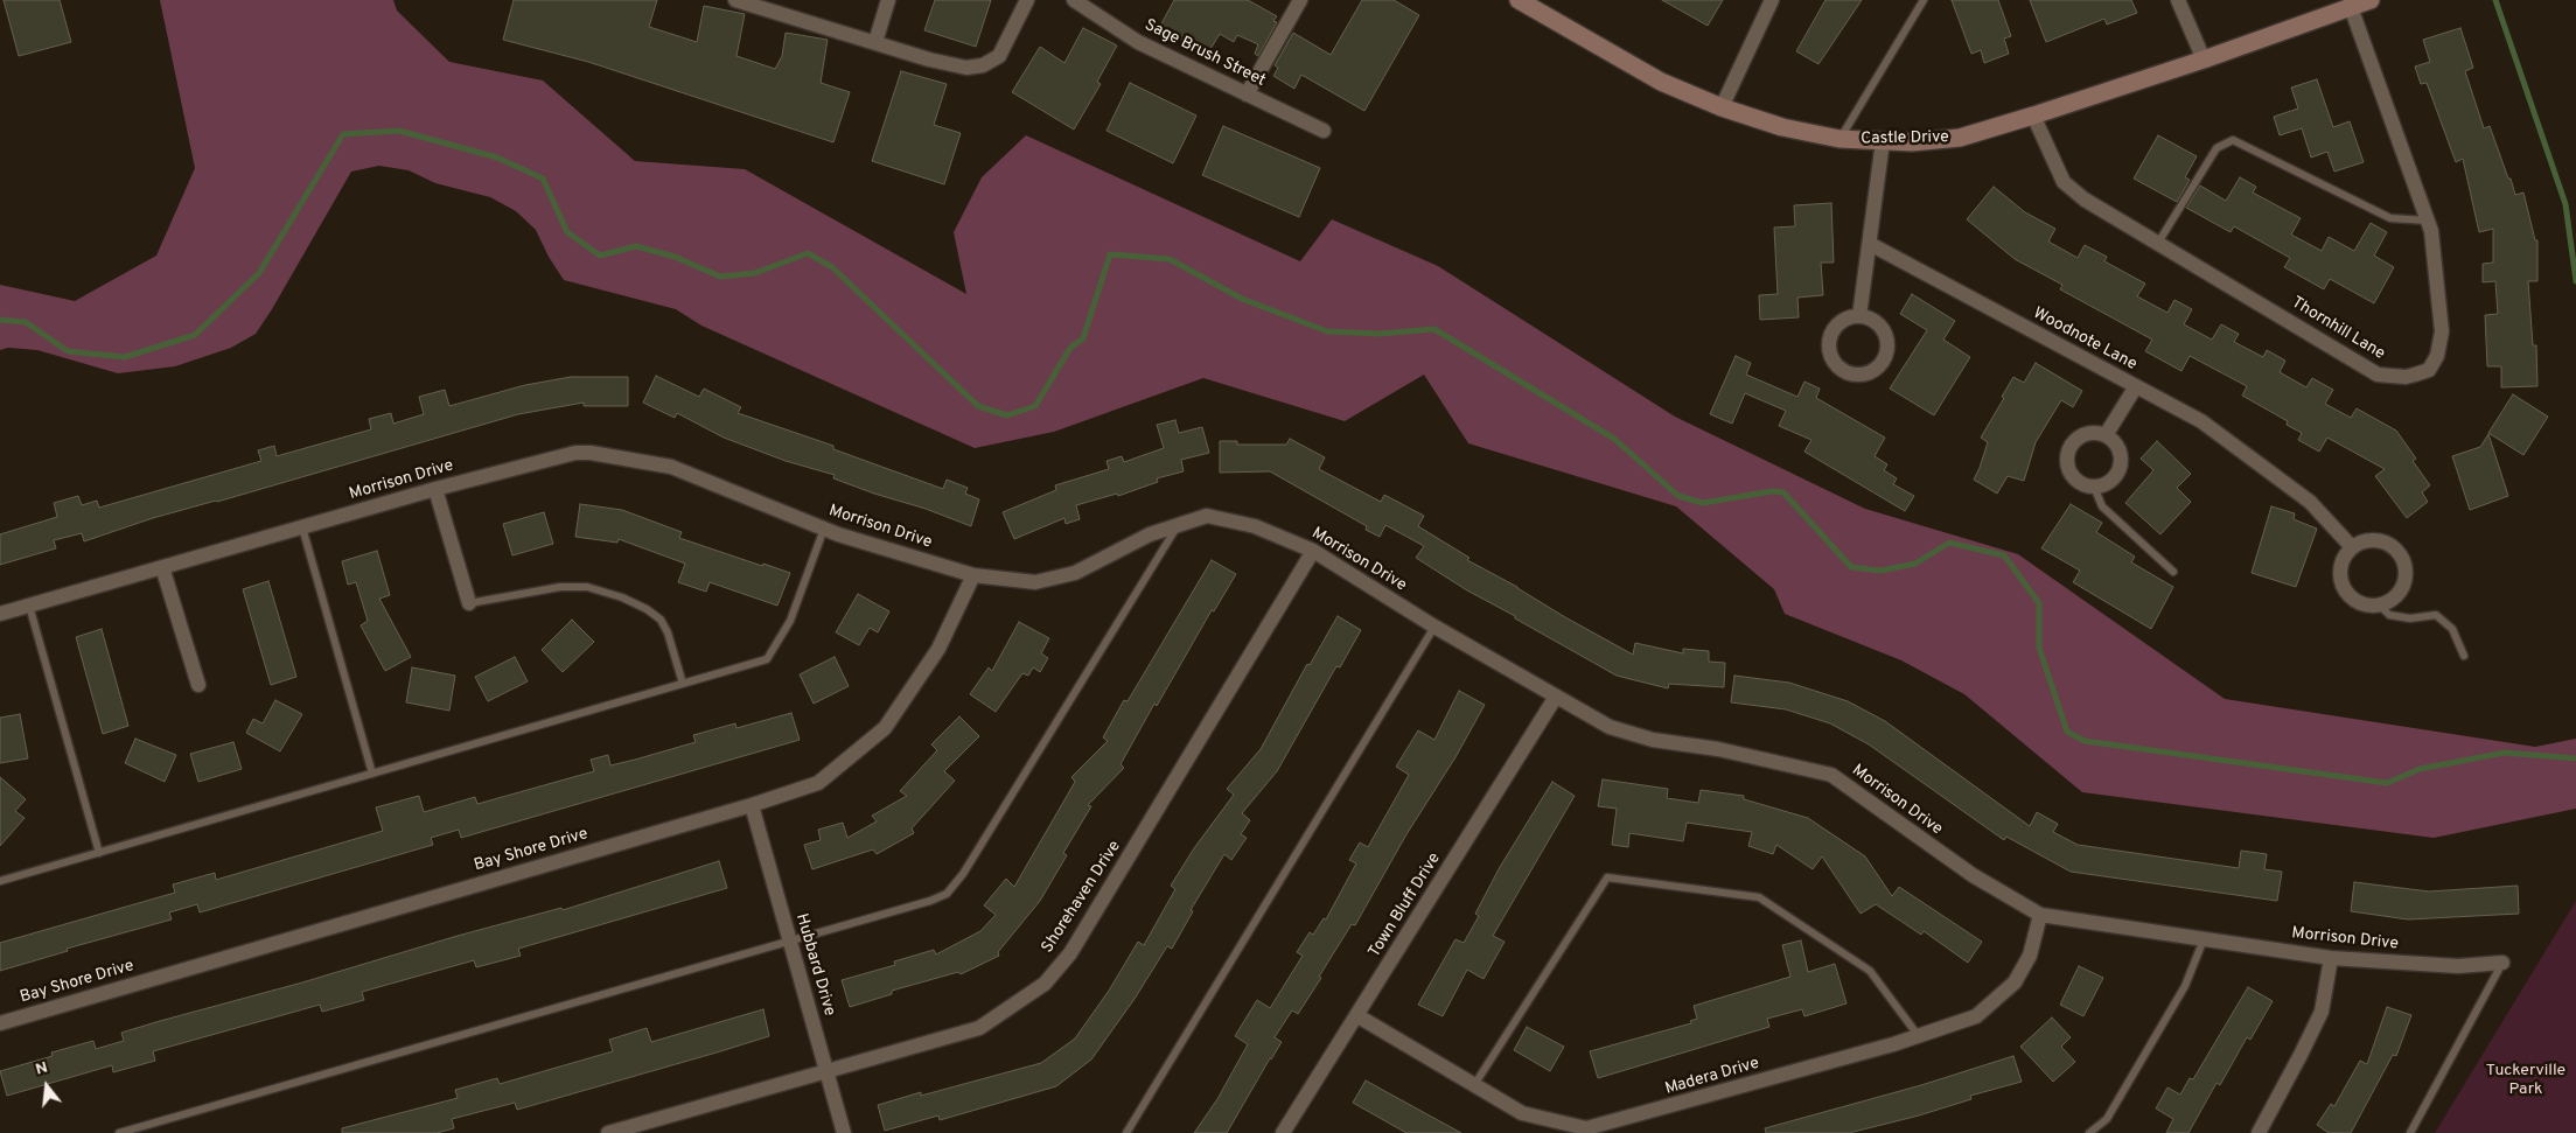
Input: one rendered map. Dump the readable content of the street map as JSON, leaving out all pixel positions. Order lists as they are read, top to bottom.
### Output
{
  "streets": {
    "main road": ["Castle Drive"],
    "street": [
      "Sage Brush Street",
      "Thornhill Lane",
      "Woodnote Lane",
      "Morrison Drive",
      "Bay Shore Drive",
      "Shorehaven Drive",
      "Town Bluff Drive",
      "Hubbard Drive",
      "Madera Drive"
    ]
  },
  "crossings": [
    ["Castle Drive", "Thornhill Lane"],
    ["Morrison Drive", "Bay Shore Drive"],
    ["Morrison Drive", "Shorehaven Drive"],
    ["Morrison Drive", "Town Bluff Drive"],
    ["Morrison Drive", "Madera Drive"],
    ["Bay Shore Drive", "Hubbard Drive"],
    ["Shorehaven Drive", "Hubbard Drive"],
    ["Town Bluff Drive", "Madera Drive"]
  ],
  "parks": ["Tuckerville Park"],
  "north": "top"
}
